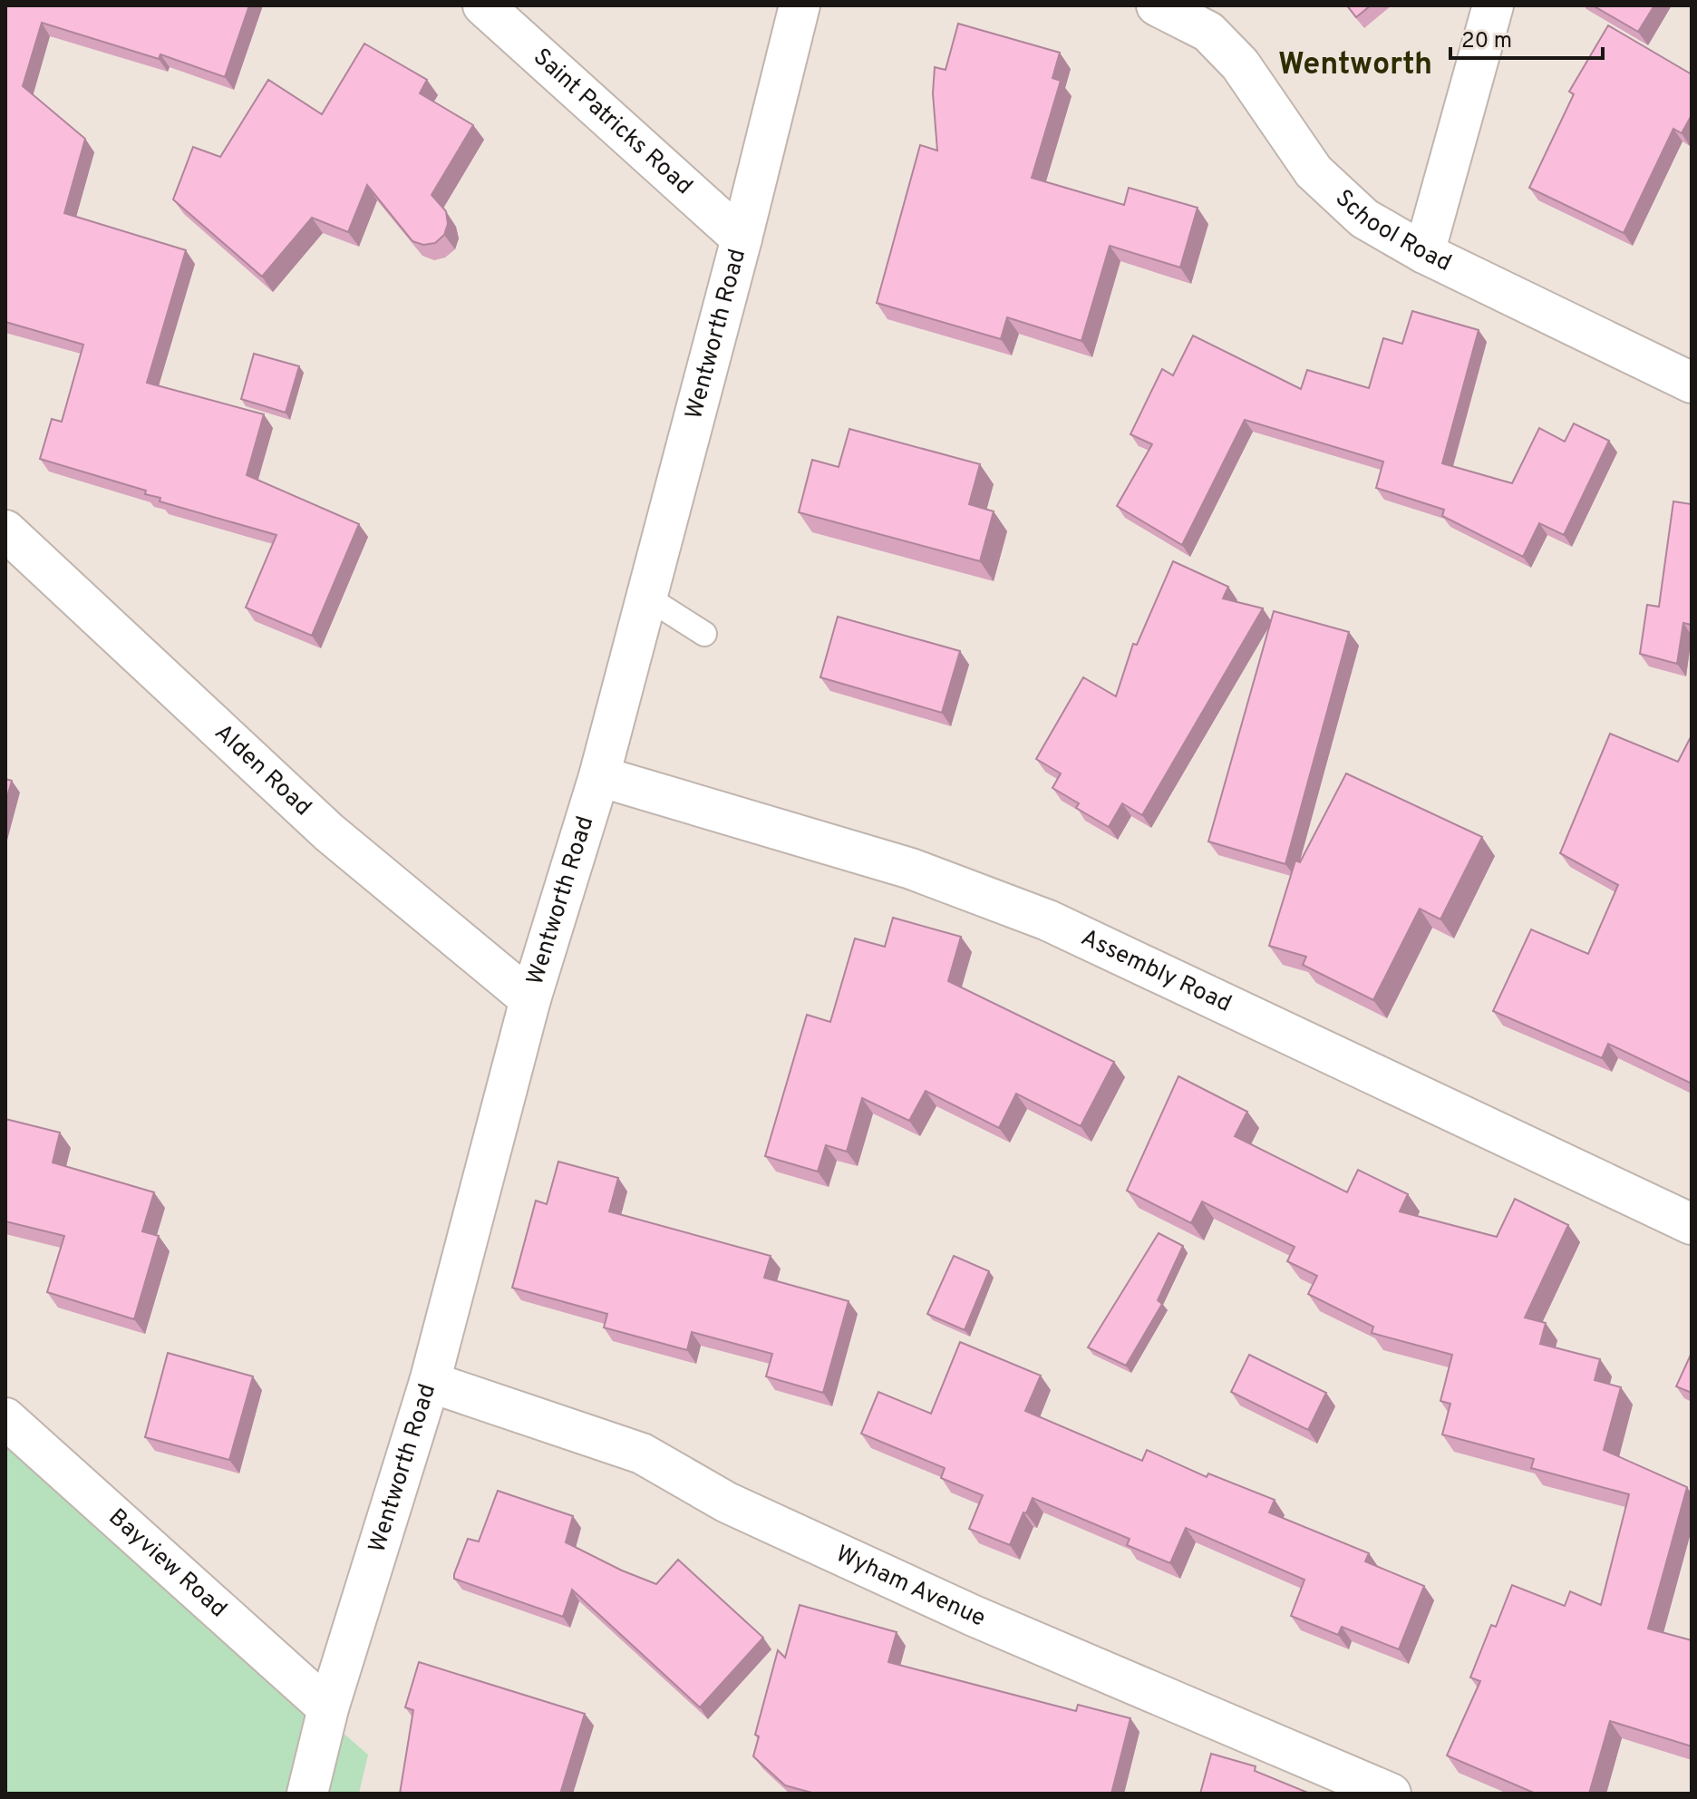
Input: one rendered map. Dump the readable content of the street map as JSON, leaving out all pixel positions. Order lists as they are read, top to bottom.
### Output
{
  "streets": {
    "street": [
      "Saint Patricks Road",
      "School Road",
      "Wentworth Road",
      "Alden Road",
      "Assembly Road",
      "Bayview Road",
      "Wyham Avenue"
    ]
  },
  "crossings": [
    ["Saint Patricks Road", "Wentworth Road"],
    ["Wentworth Road", "Alden Road"],
    ["Wentworth Road", "Assembly Road"],
    ["Wentworth Road", "Bayview Road"],
    ["Wentworth Road", "Wyham Avenue"]
  ],
  "districts": ["Wentworth"],
  "scale_bar": "20 m"
}
